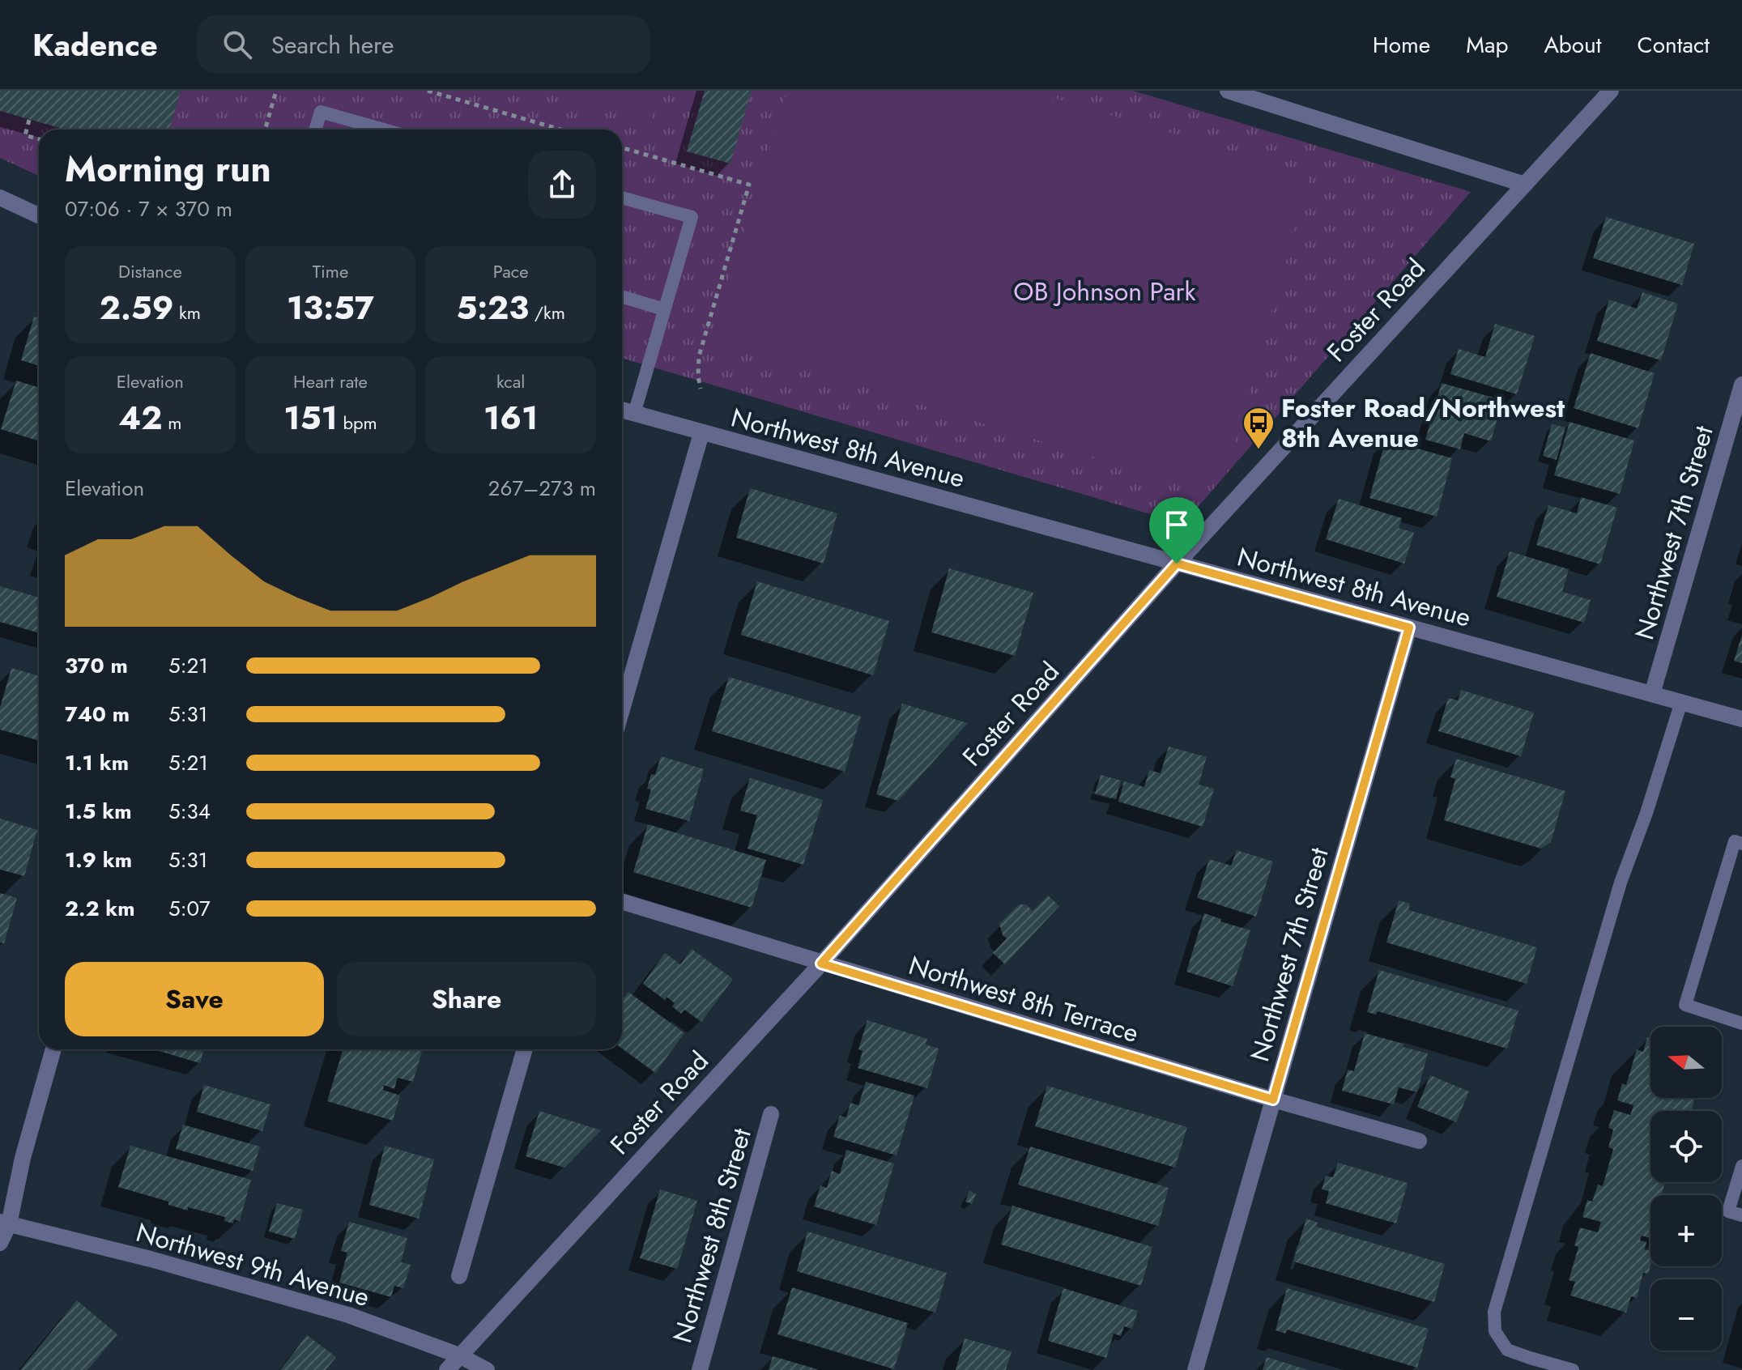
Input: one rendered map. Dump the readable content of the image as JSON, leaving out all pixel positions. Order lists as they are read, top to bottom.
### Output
{
  "streets": {
    "street": [
      "Foster Road",
      "Northwest 8th Avenue",
      "Northwest 7th Street",
      "Northwest 8th Terrace",
      "Northwest 8th Street",
      "Northwest 9th Avenue"
    ]
  },
  "crossings": [
    ["Foster Road", "Northwest 8th Avenue"],
    ["Foster Road", "Northwest 8th Terrace"],
    ["Foster Road", "Northwest 9th Avenue"],
    ["Northwest 8th Avenue", "Northwest 7th Street"],
    ["Northwest 7th Street", "Northwest 8th Terrace"]
  ],
  "parks": ["OB Johnson Park"],
  "places": {
    "bus stop": ["Foster Road/Northwest 8th Avenue"]
  },
  "north": "left",
  "page": {
    "header": "Kadence",
    "search": "Search here",
    "nav": [
      "Home",
      "Map",
      "About",
      "Contact"
    ],
    "heading": ["Morning run", "07:06 · 7 × 370 m"],
    "stats": [
      ["Distance", "2.59 km"],
      ["Time", "13:57"],
      ["Pace", "5:23 /km"],
      ["Elevation", "42 m"],
      ["Heart rate", "151 bpm"],
      ["kcal", "161"]
    ],
    "chart": ["Elevation", "267–273 m"],
    "list": [
      {
        "name": "370 m",
        "note": "5:21"
      },
      {
        "name": "740 m",
        "note": "5:31"
      },
      {
        "name": "1.1 km",
        "note": "5:21"
      },
      {
        "name": "1.5 km",
        "note": "5:34"
      },
      {
        "name": "1.9 km",
        "note": "5:31"
      },
      {
        "name": "2.2 km",
        "note": "5:07"
      }
    ],
    "buttons": ["Save", "Share"],
    "map_buttons": ["+", "−"]
  }
}
